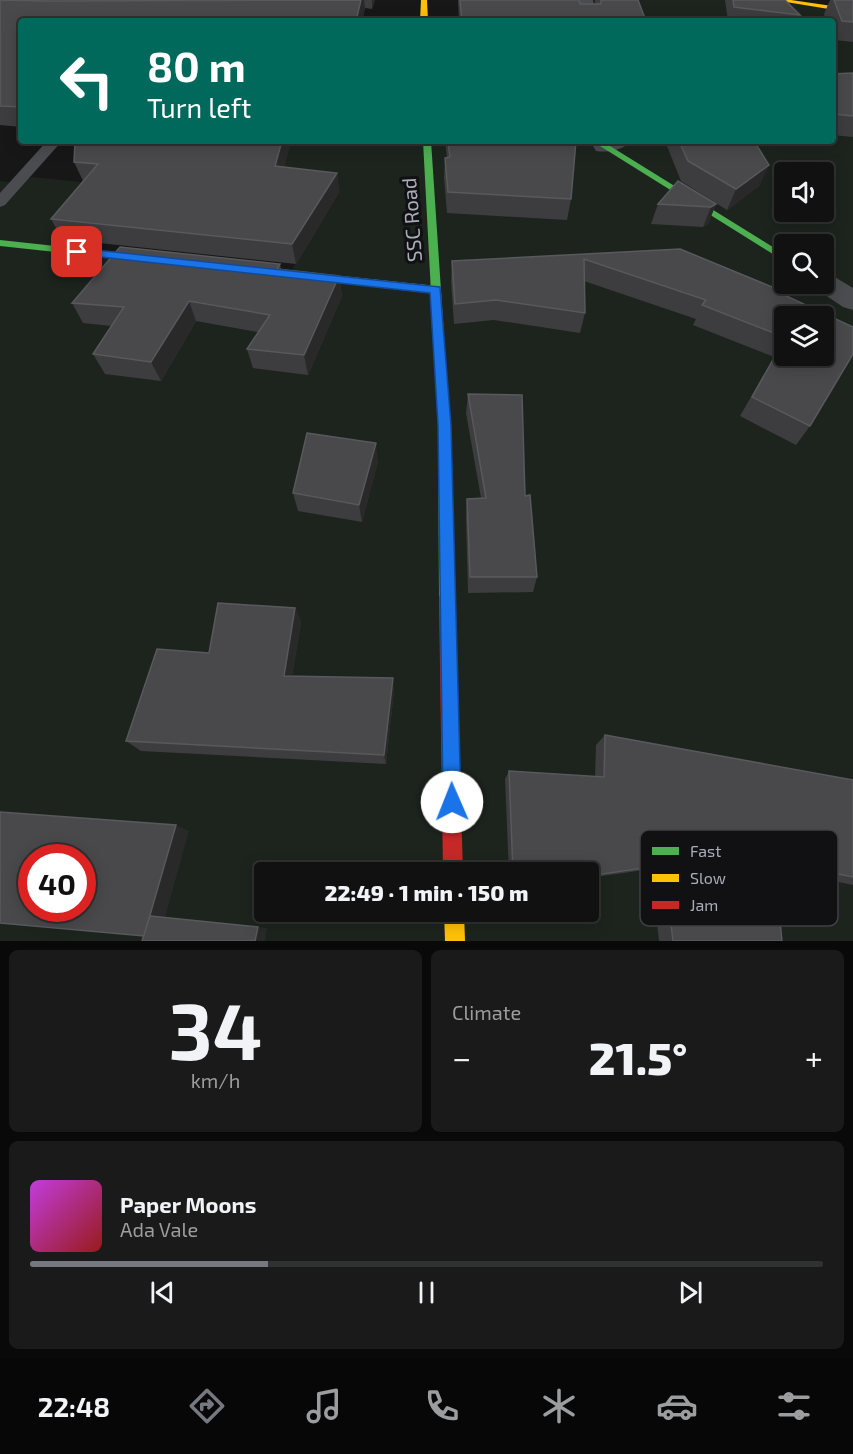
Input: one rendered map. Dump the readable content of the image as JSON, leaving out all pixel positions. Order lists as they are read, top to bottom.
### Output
{
  "streets": {
    "street": ["SSC Road"]
  },
  "legend": ["Fast", "Slow", "Jam"],
  "page": {
    "turn": ["80 m", "Turn left"],
    "limit": "40",
    "trip": "22:49 · 1 min · 150 m",
    "tile": [
      ["34", "km/h"],
      "Climate"
    ],
    "heat": ["−", "21.5°", "+"],
    "song": ["Paper Moons", "Ada Vale"],
    "tabs": "22:48"
  }
}
